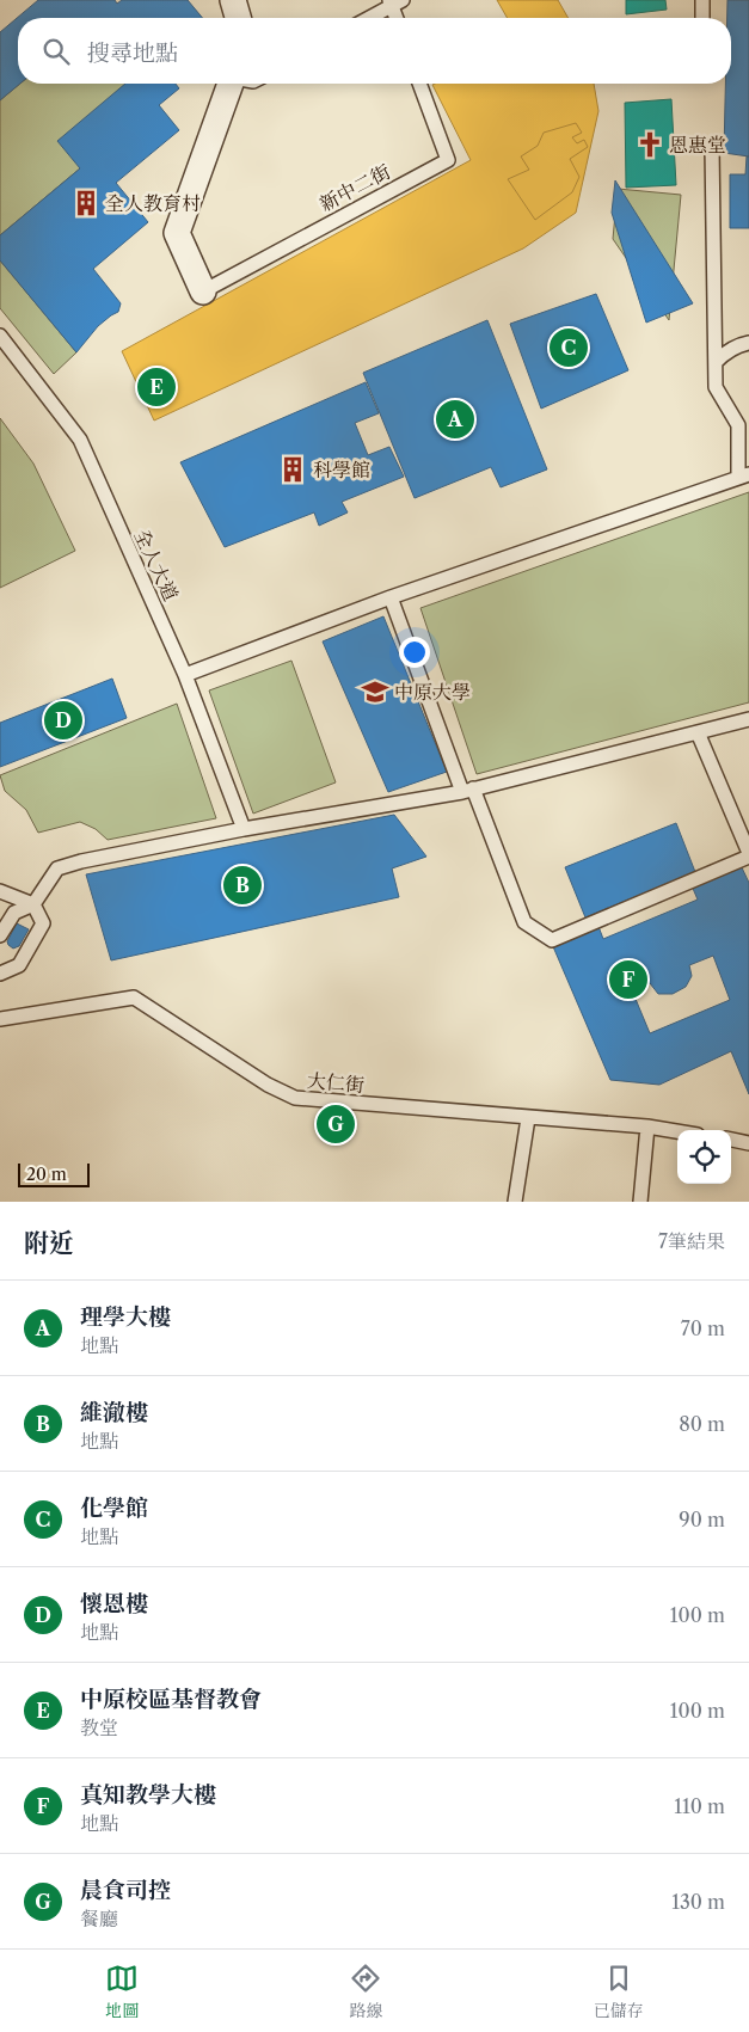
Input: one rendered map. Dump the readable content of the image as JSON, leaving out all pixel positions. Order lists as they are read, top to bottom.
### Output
{
  "streets": {
    "lane": ["新中二街", "全人大道", "大仁街"]
  },
  "places": {
    "church": ["恩惠堂"],
    "building": ["全人教育村", "科學館"],
    "school or university": ["中原大學"]
  },
  "scale_bar": "20 m",
  "page": {
    "search": "搜尋地點",
    "pins": [
      "C",
      "E",
      "A",
      "D",
      "B",
      "F",
      "G"
    ],
    "scale": "20 m",
    "heading": ["附近", "7筆結果"],
    "list": [
      {
        "mark": "A",
        "name": "理學大樓",
        "note": "地點",
        "value": "70 m"
      },
      {
        "mark": "B",
        "name": "維澈樓",
        "note": "地點",
        "value": "80 m"
      },
      {
        "mark": "C",
        "name": "化學館",
        "note": "地點",
        "value": "90 m"
      },
      {
        "mark": "D",
        "name": "懷恩樓",
        "note": "地點",
        "value": "100 m"
      },
      {
        "mark": "E",
        "name": "中原校區基督教會",
        "note": "教堂",
        "value": "100 m"
      },
      {
        "mark": "F",
        "name": "真知教學大樓",
        "note": "地點",
        "value": "110 m"
      },
      {
        "mark": "G",
        "name": "晨食司控",
        "note": "餐廳",
        "value": "130 m"
      }
    ],
    "nav": ["地圖", "路線", "已儲存"]
  }
}
